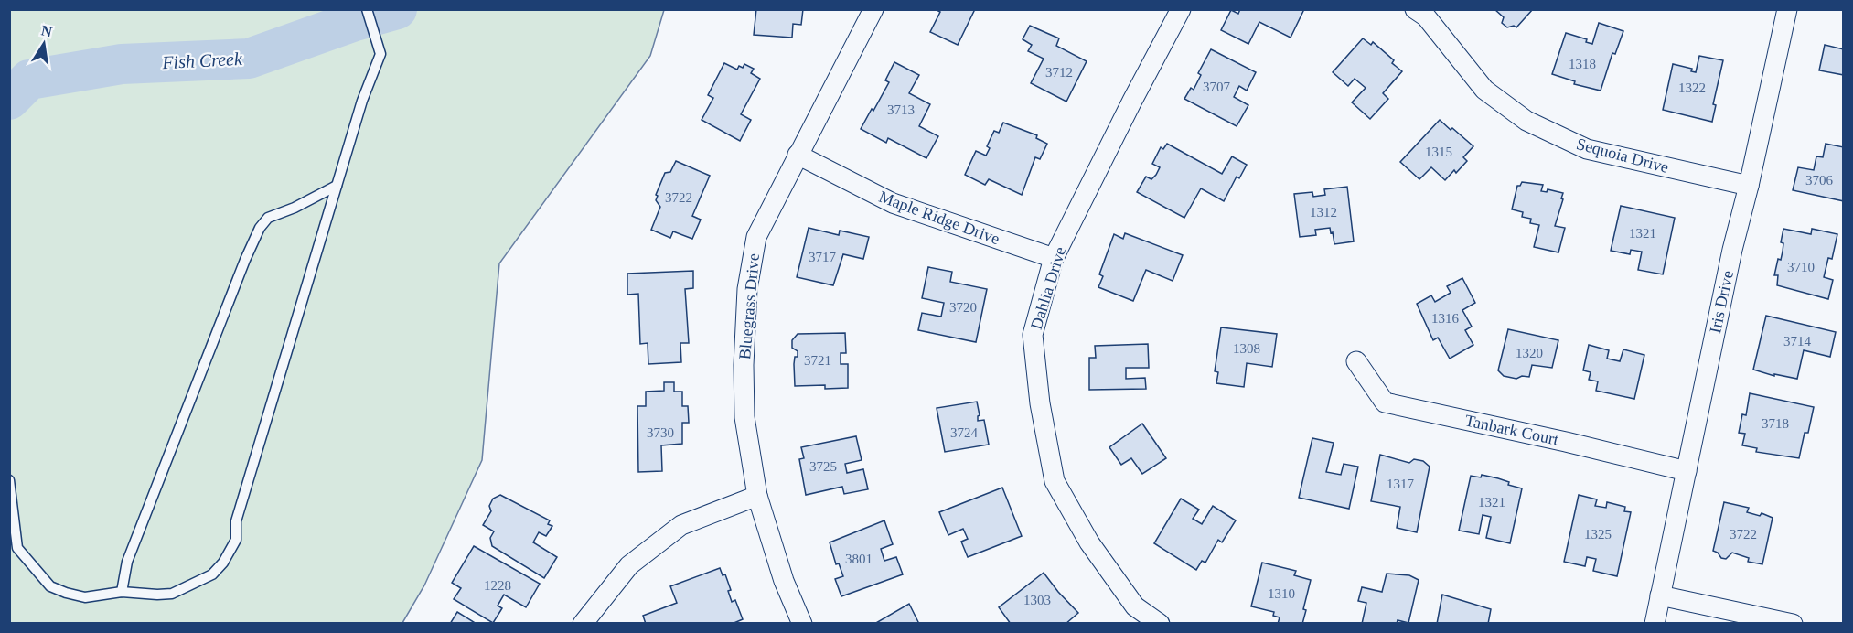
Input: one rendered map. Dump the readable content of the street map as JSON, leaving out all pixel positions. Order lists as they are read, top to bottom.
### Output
{
  "streets": {
    "street": [
      "Sequoia Drive",
      "Maple Ridge Drive",
      "Dahlia Drive",
      "Iris Drive",
      "Bluegrass Drive",
      "Tanbark Court"
    ]
  },
  "crossings": [
    ["Sequoia Drive", "Iris Drive"],
    ["Maple Ridge Drive", "Dahlia Drive"],
    ["Maple Ridge Drive", "Bluegrass Drive"],
    ["Iris Drive", "Tanbark Court"]
  ],
  "water": ["Fish Creek"],
  "house_numbers": [
    "1318",
    "3712",
    "3707",
    "1322",
    "3713",
    "1315",
    "3706",
    "3722",
    "1312",
    "1321",
    "3717",
    "3710",
    "3720",
    "1316",
    "3714",
    "1308",
    "1320",
    "3721",
    "3718",
    "3730",
    "3724",
    "3725",
    "1317",
    "1321",
    "1325",
    "3722",
    "3801",
    "1228",
    "1310",
    "1303"
  ],
  "north": "top"
}
